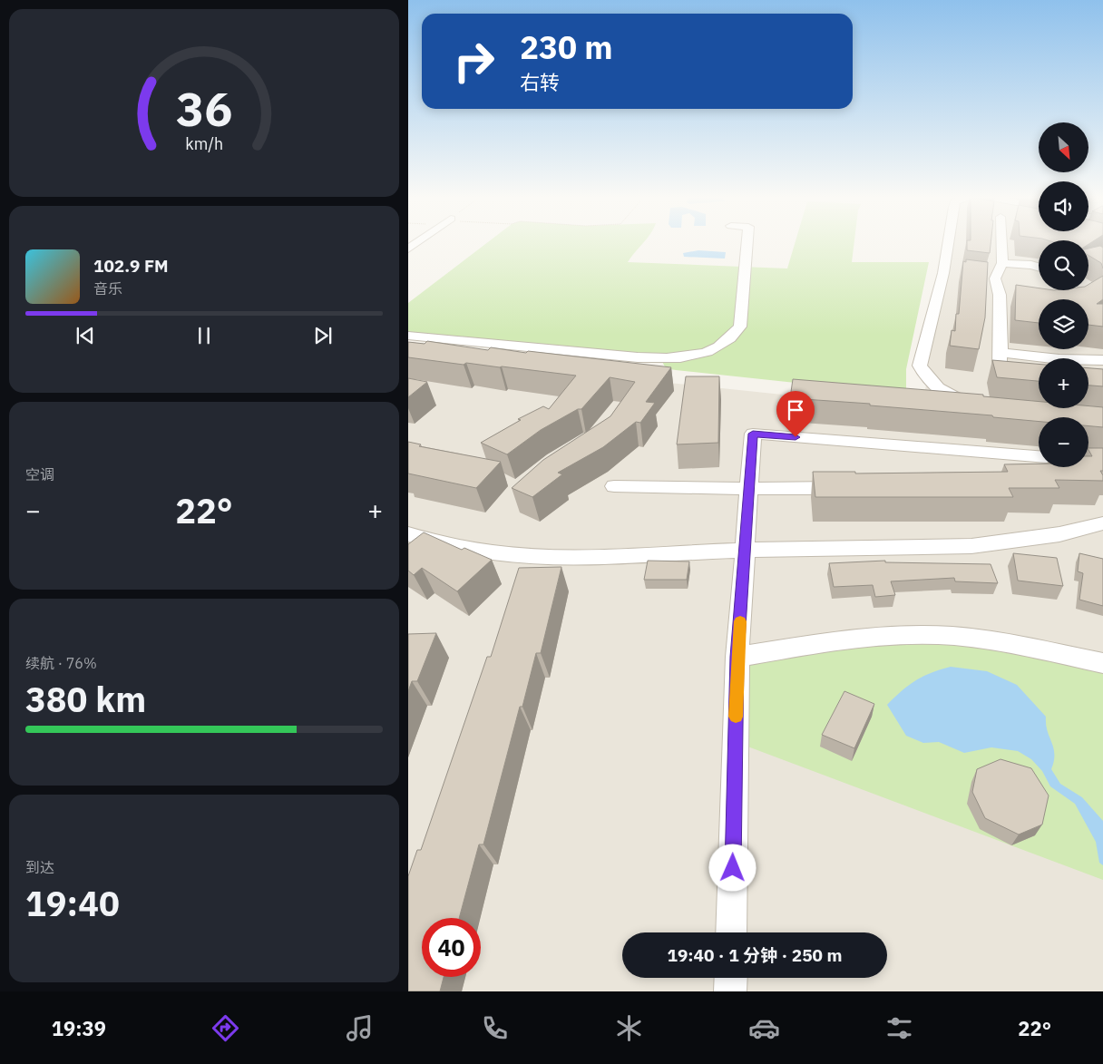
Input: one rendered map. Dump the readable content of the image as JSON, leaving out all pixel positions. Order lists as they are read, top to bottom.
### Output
{
  "north": "bottom right",
  "page": {
    "turn": ["230 m", "右转"],
    "map_buttons": ["+", "−"],
    "song": ["102.9 FM", "音乐"],
    "tile": [
      "空调",
      ["续航 · 76%", "380 km"],
      ["到达", "19:40"]
    ],
    "heat": ["−", "22°", "+"],
    "limit": "40",
    "trip": "19:40 · 1 分钟 · 250 m",
    "tabs": ["19:39", "22°"],
    "gauge": ["36", "km/h"]
  }
}
